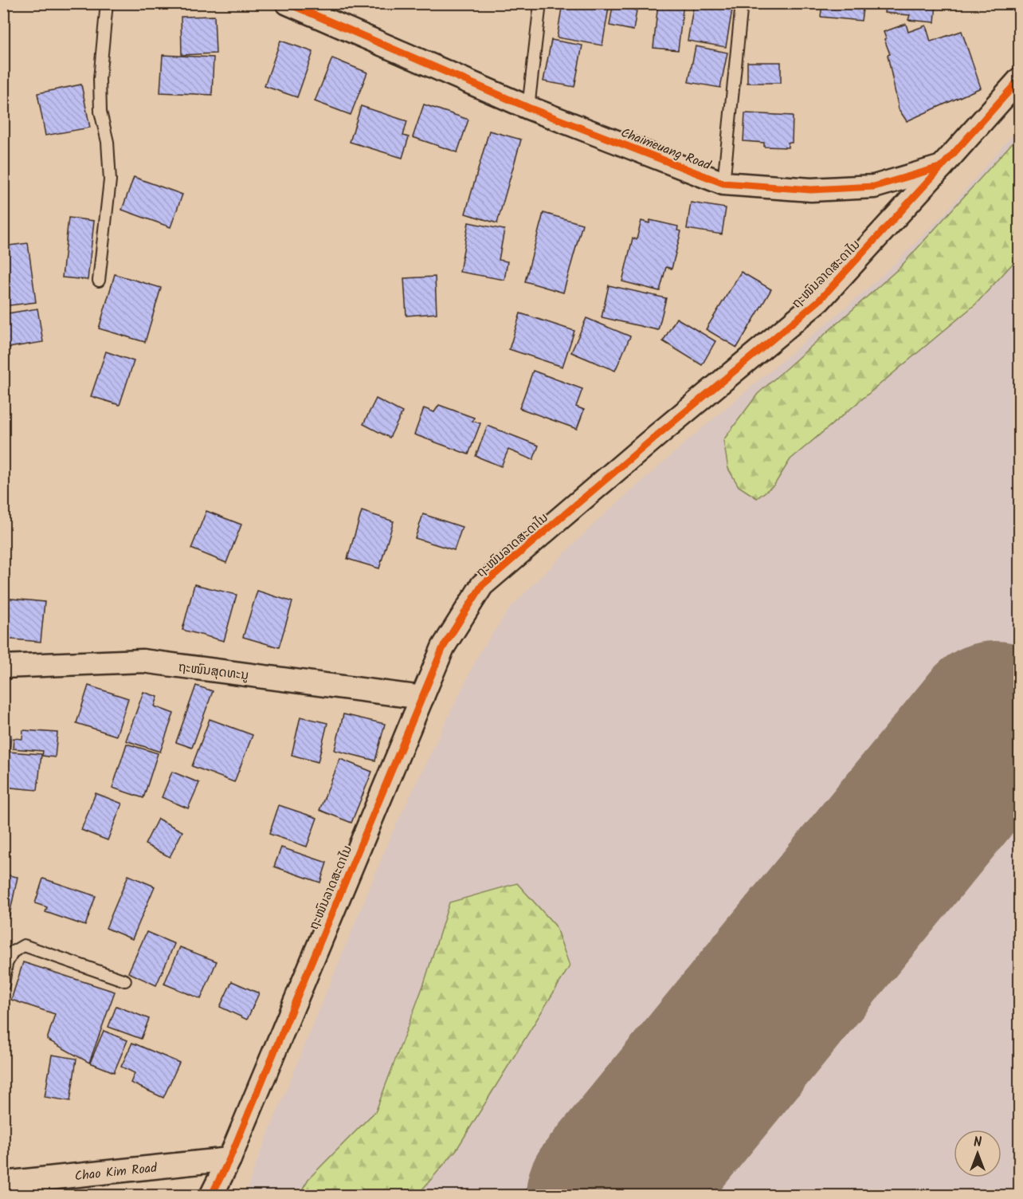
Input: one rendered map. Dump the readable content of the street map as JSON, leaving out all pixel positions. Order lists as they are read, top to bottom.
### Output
{
  "streets": {
    "street": [
      "Chaimeuang Road",
      "ຖະໜົນລາດສະດາໄນ",
      "ຖະໜົນສຸດທະນູ",
      "Chao Kim Road"
    ]
  },
  "crossings": [
    ["Chaimeuang Road", "ຖະໜົນລາດສະດາໄນ"],
    ["ຖະໜົນລາດສະດາໄນ", "ຖະໜົນສຸດທະນູ"],
    ["ຖະໜົນລາດສະດາໄນ", "Chao Kim Road"]
  ],
  "north": "top"
}
